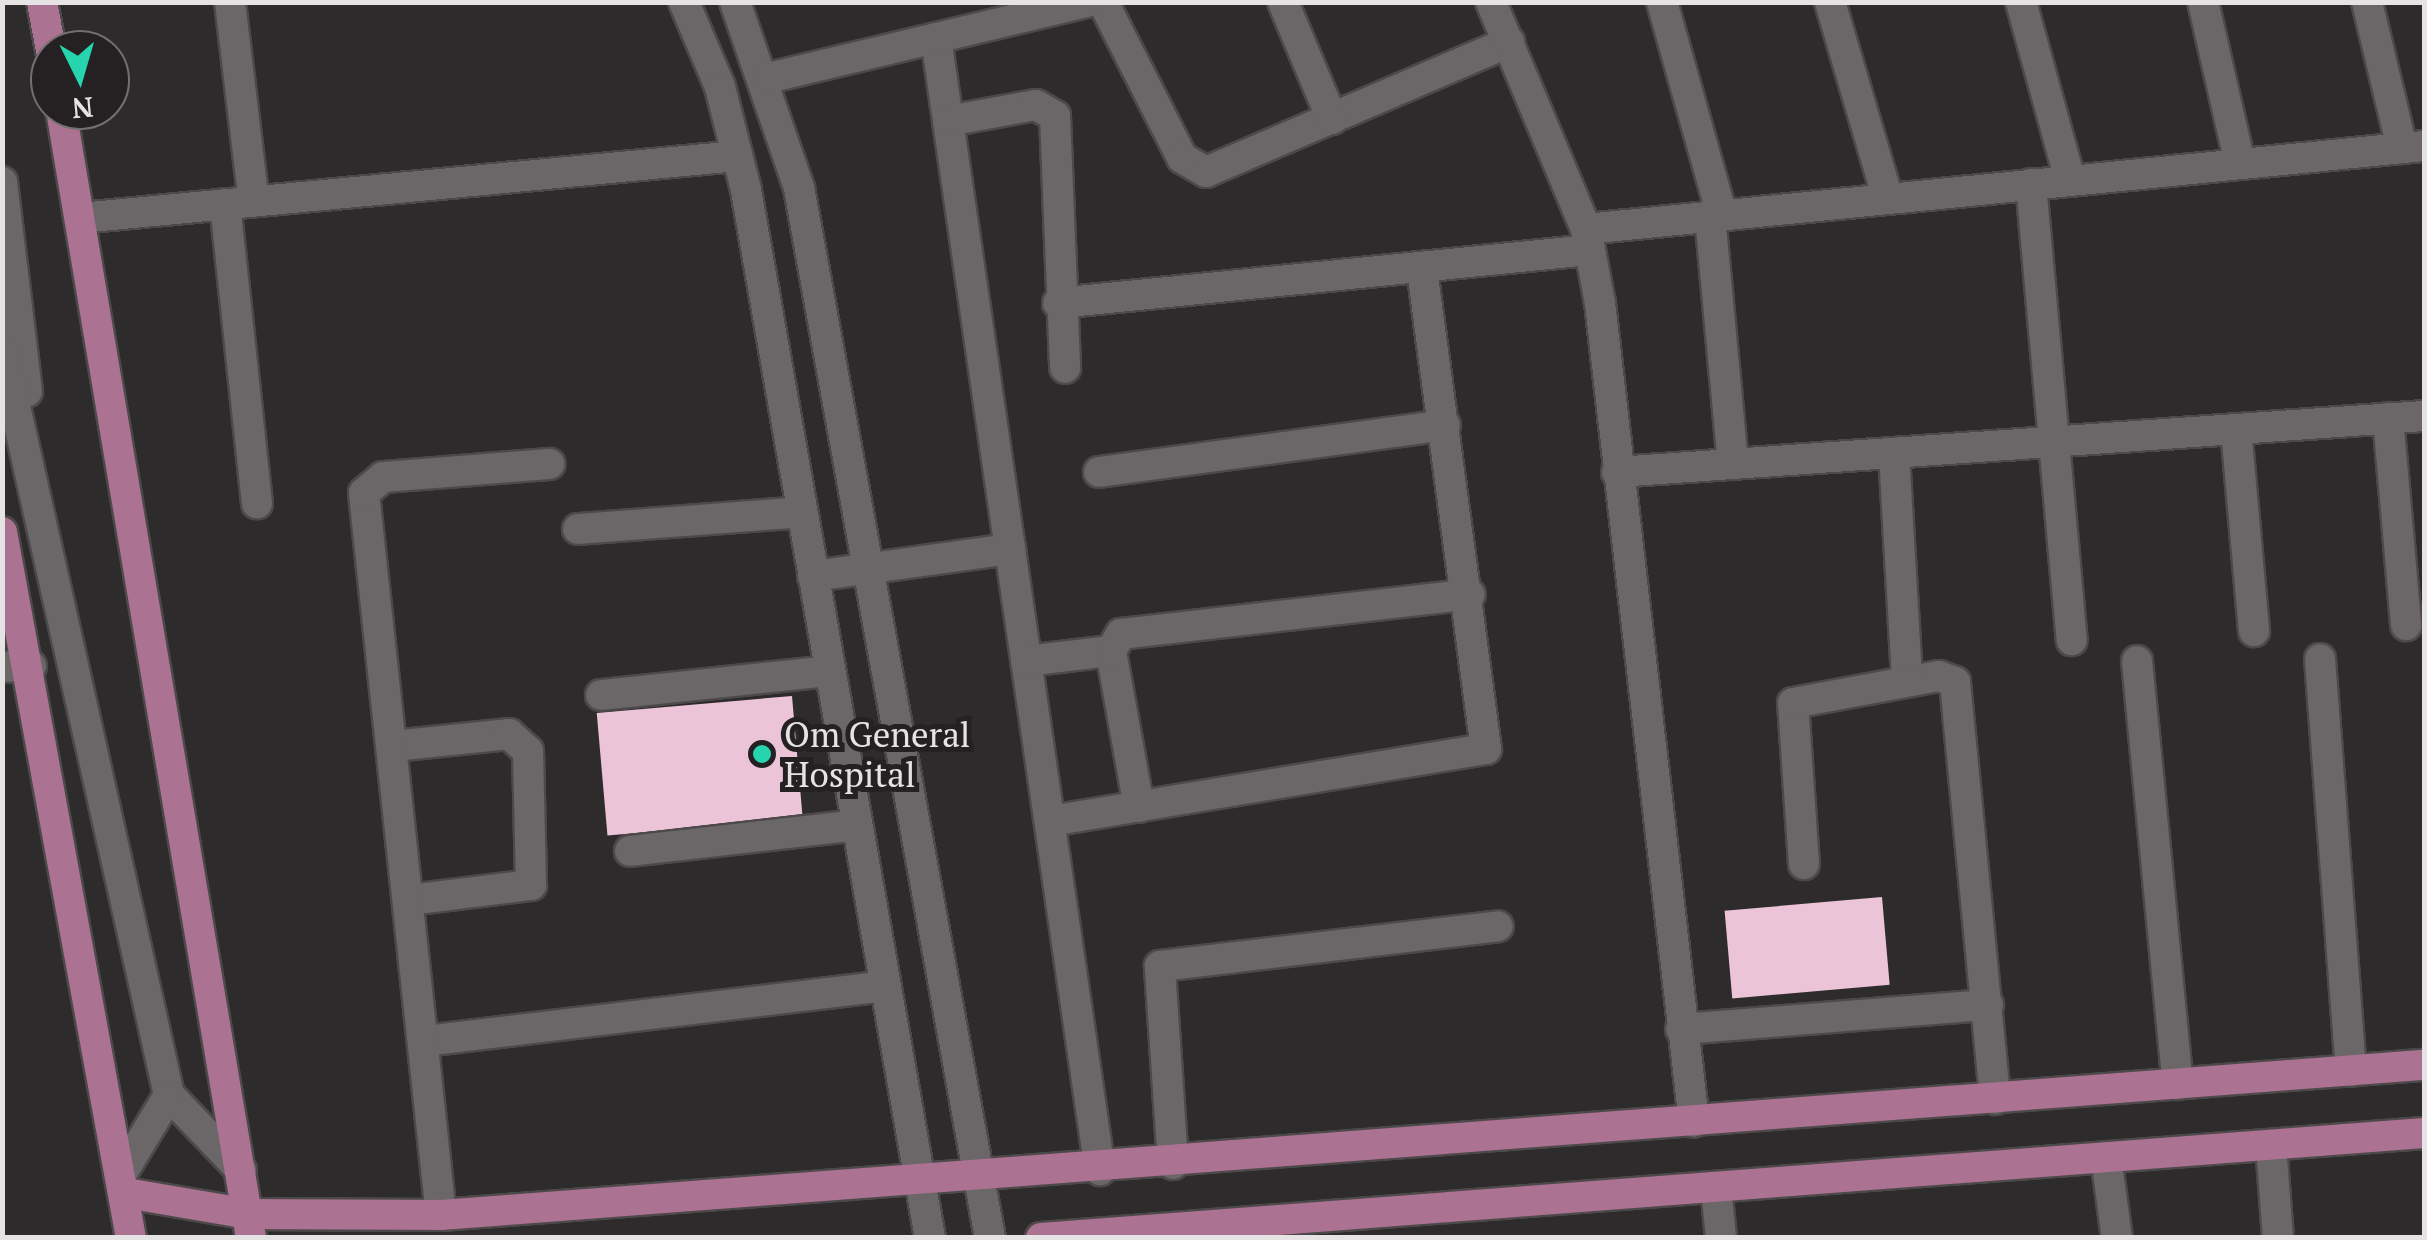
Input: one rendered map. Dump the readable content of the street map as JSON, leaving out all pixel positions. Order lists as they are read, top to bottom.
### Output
{
  "places": ["Om General Hospital"],
  "north": "bottom"
}
